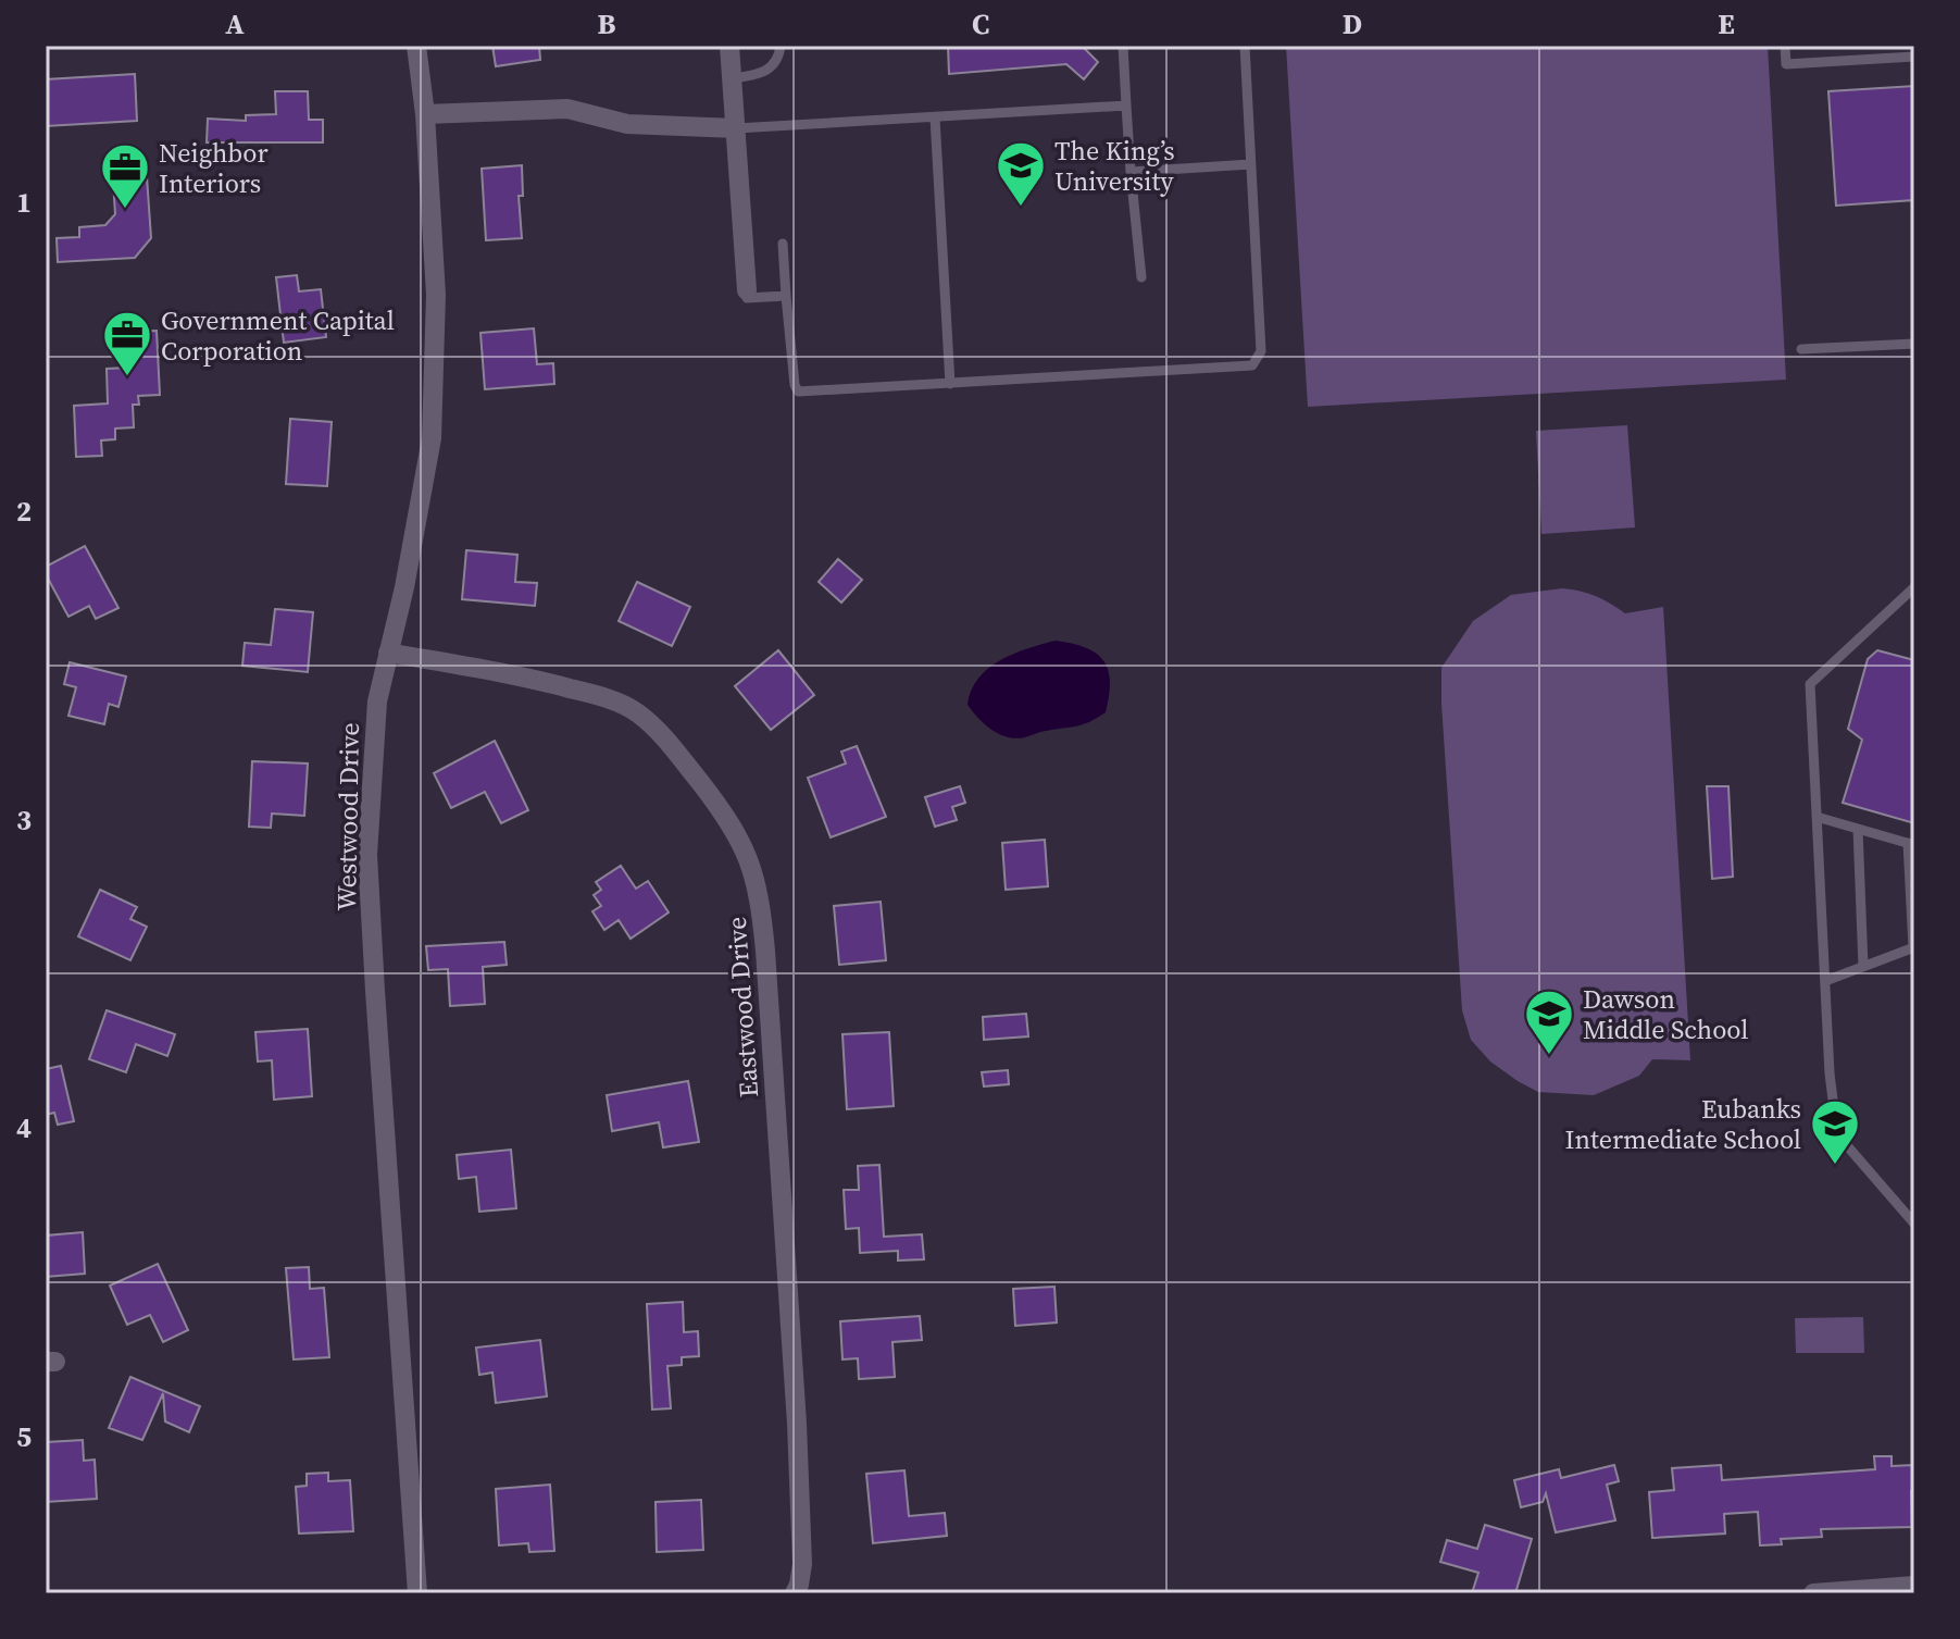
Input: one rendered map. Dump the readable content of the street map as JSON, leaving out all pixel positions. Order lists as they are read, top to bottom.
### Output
{
  "streets": {
    "street": ["Westwood Drive", "Eastwood Drive"]
  },
  "crossings": [
    ["Westwood Drive", "Eastwood Drive"]
  ],
  "places": {
    "school or university": ["The King’s University", "Dawson Middle School", "Eubanks Intermediate School"],
    "office": ["Neighbor Interiors", "Government Capital Corporation"]
  },
  "grid": {
    "columns": [
      "A",
      "B",
      "C",
      "D",
      "E"
    ],
    "rows": [
      "1",
      "2",
      "3",
      "4",
      "5"
    ]
  }
}
